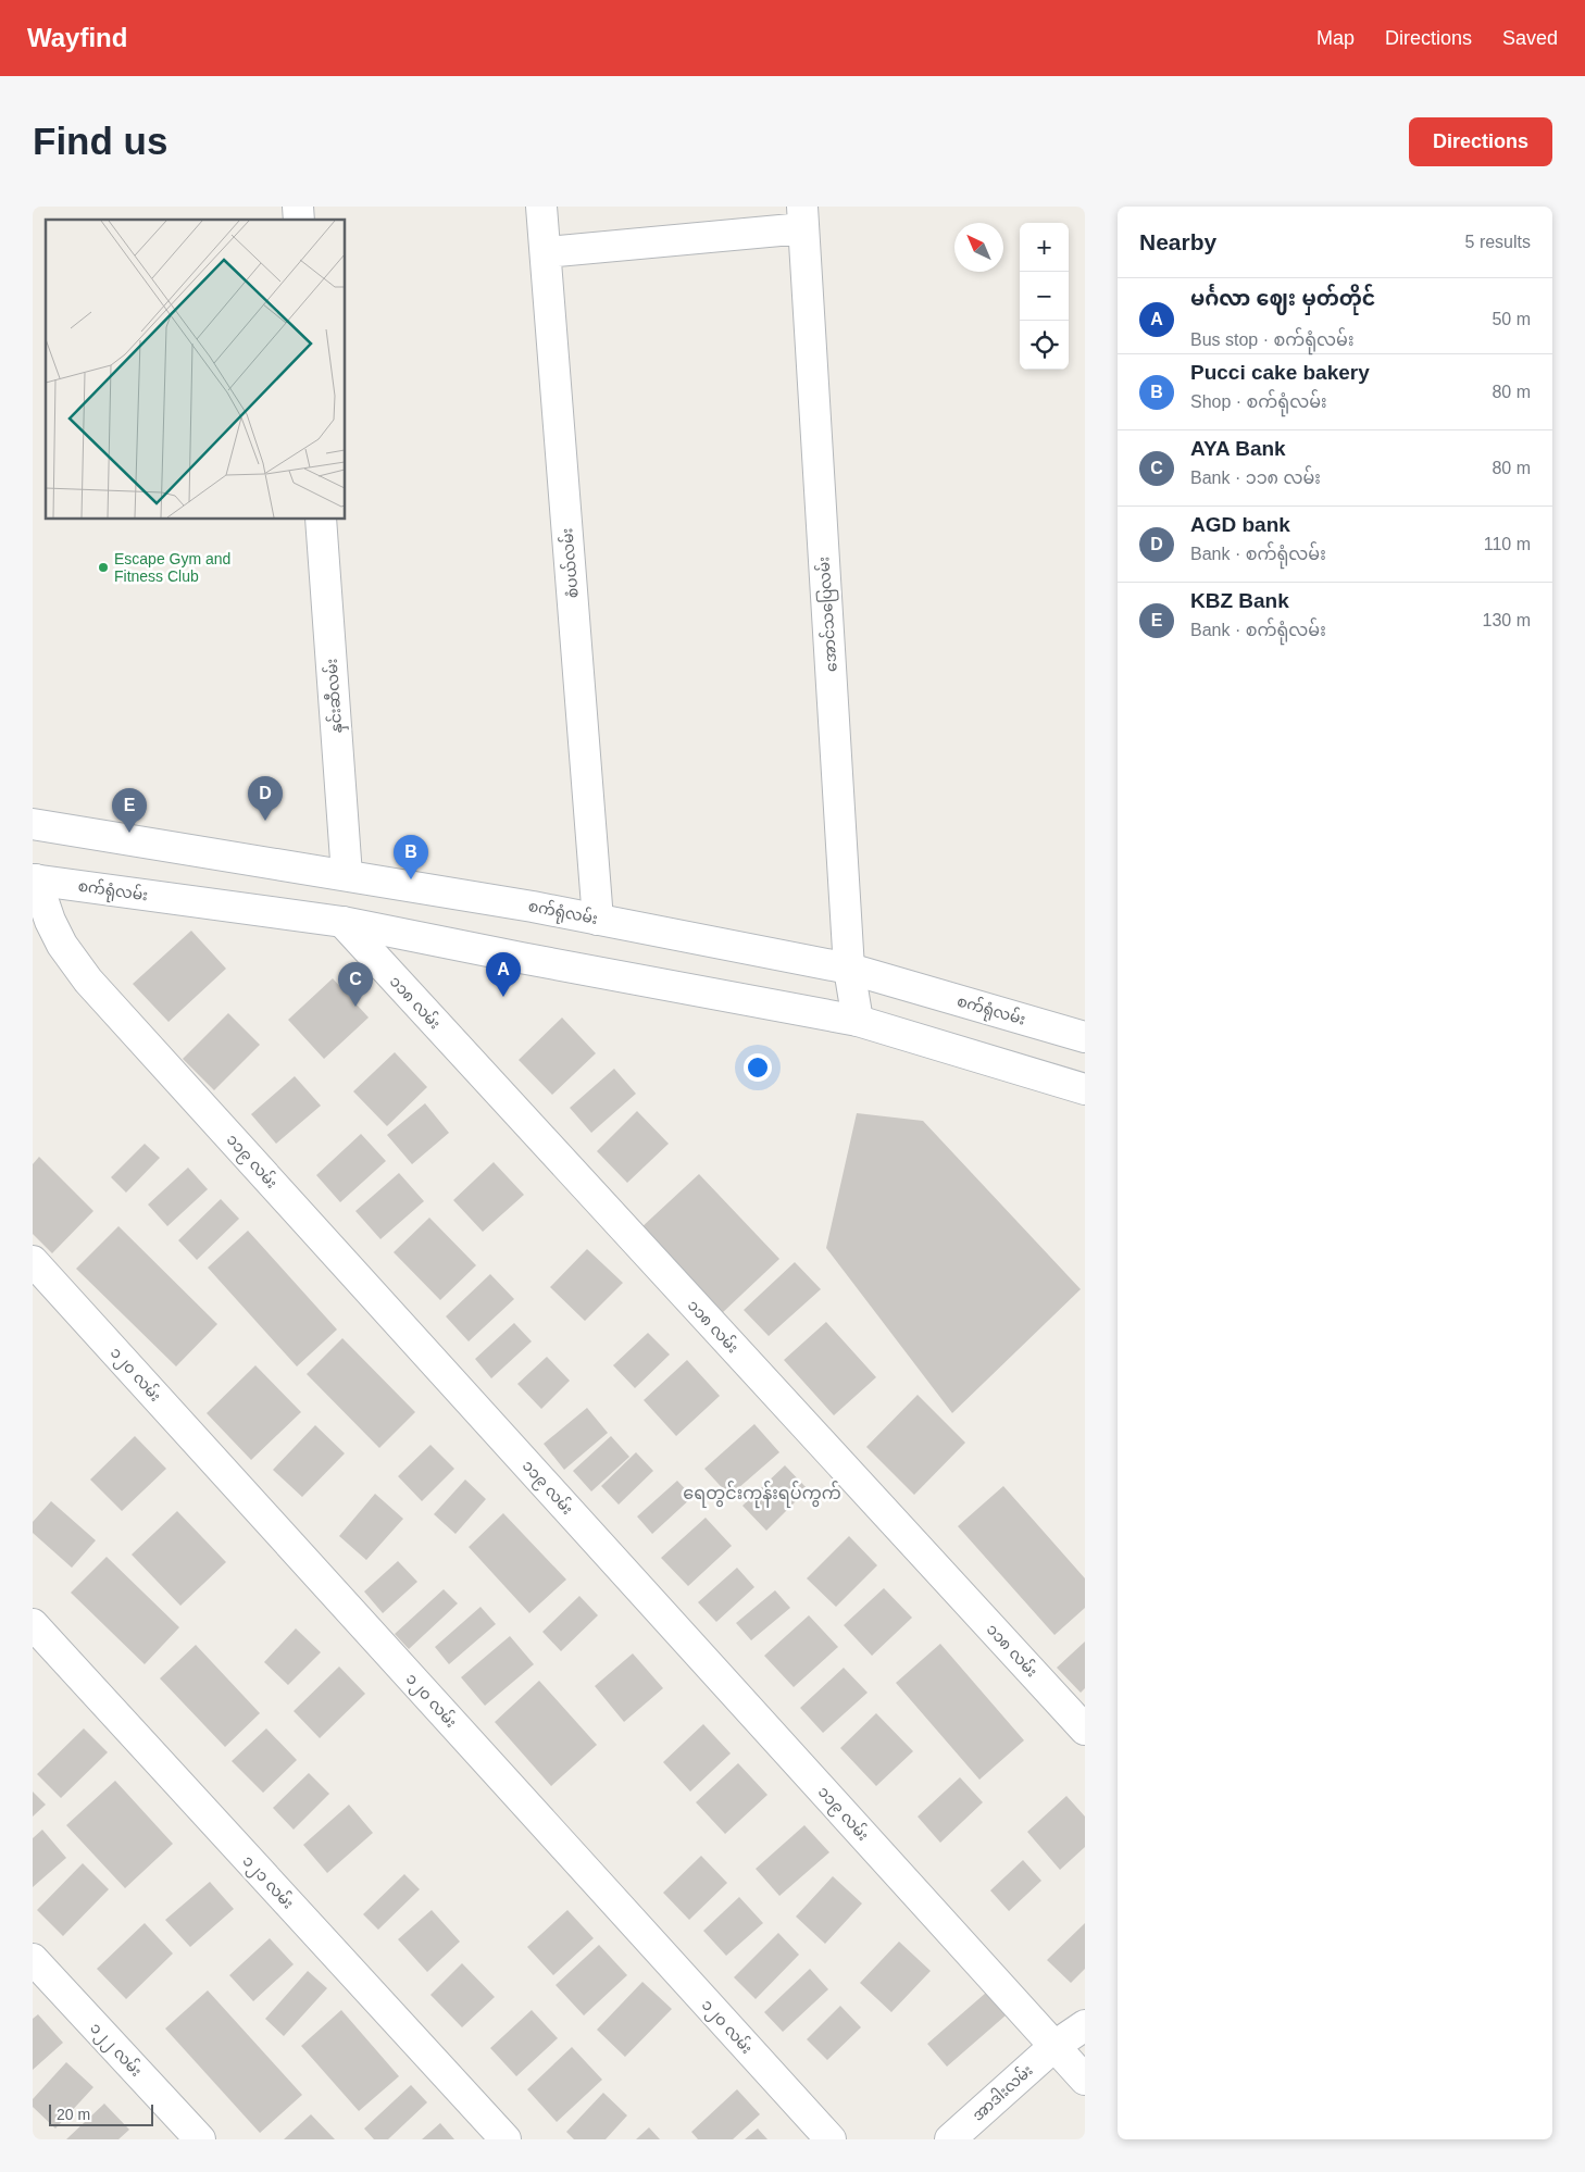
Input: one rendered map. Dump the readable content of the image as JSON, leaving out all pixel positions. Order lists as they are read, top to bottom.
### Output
{
  "streets": {
    "street": [
      "စံပယ်လမ်း",
      "အောင်သပြေလမ်း",
      "နှင်းဆီလမ်း",
      "စက်ရုံလမ်း",
      "၁၁၈ လမ်း",
      "၁၁၉ လမ်း",
      "၁၂၀ လမ်း",
      "၁၂၁ လမ်း",
      "၁၂၂ လမ်း",
      "အာဒါးလမ်း"
    ]
  },
  "crossings": [
    ["စံပယ်လမ်း", "စက်ရုံလမ်း"],
    ["အောင်သပြေလမ်း", "စက်ရုံလမ်း"],
    ["နှင်းဆီလမ်း", "စက်ရုံလမ်း"],
    ["စက်ရုံလမ်း", "၁၁၈ လမ်း"],
    ["စက်ရုံလမ်း", "၁၁၉ လမ်း"],
    ["၁၁၉ လမ်း", "အာဒါးလမ်း"]
  ],
  "districts": ["ရေတွင်းကုန်းရပ်ကွက်"],
  "places": ["Escape Gym and Fitness Club"],
  "scale_bar": "20 m",
  "north": "top left",
  "page": {
    "header": "Wayfind",
    "nav": ["Map", "Directions", "Saved"],
    "buttons": "Directions",
    "title": "Find us",
    "heading": ["Nearby", "5 results"],
    "map_buttons": ["+", "−"],
    "list": [
      {
        "mark": "A",
        "name": "မင်္ဂလာ ဈေး မှတ်တိုင်",
        "note": "Bus stop · စက်ရုံလမ်း",
        "value": "50 m"
      },
      {
        "mark": "B",
        "name": "Pucci cake bakery",
        "note": "Shop · စက်ရုံလမ်း",
        "value": "80 m"
      },
      {
        "mark": "C",
        "name": "AYA Bank",
        "note": "Bank · ၁၁၈ လမ်း",
        "value": "80 m"
      },
      {
        "mark": "D",
        "name": "AGD bank",
        "note": "Bank · စက်ရုံလမ်း",
        "value": "110 m"
      },
      {
        "mark": "E",
        "name": "KBZ Bank",
        "note": "Bank · စက်ရုံလမ်း",
        "value": "130 m"
      }
    ],
    "pins": [
      "D",
      "E",
      "B",
      "A",
      "C"
    ],
    "scale": "20 m"
  }
}
